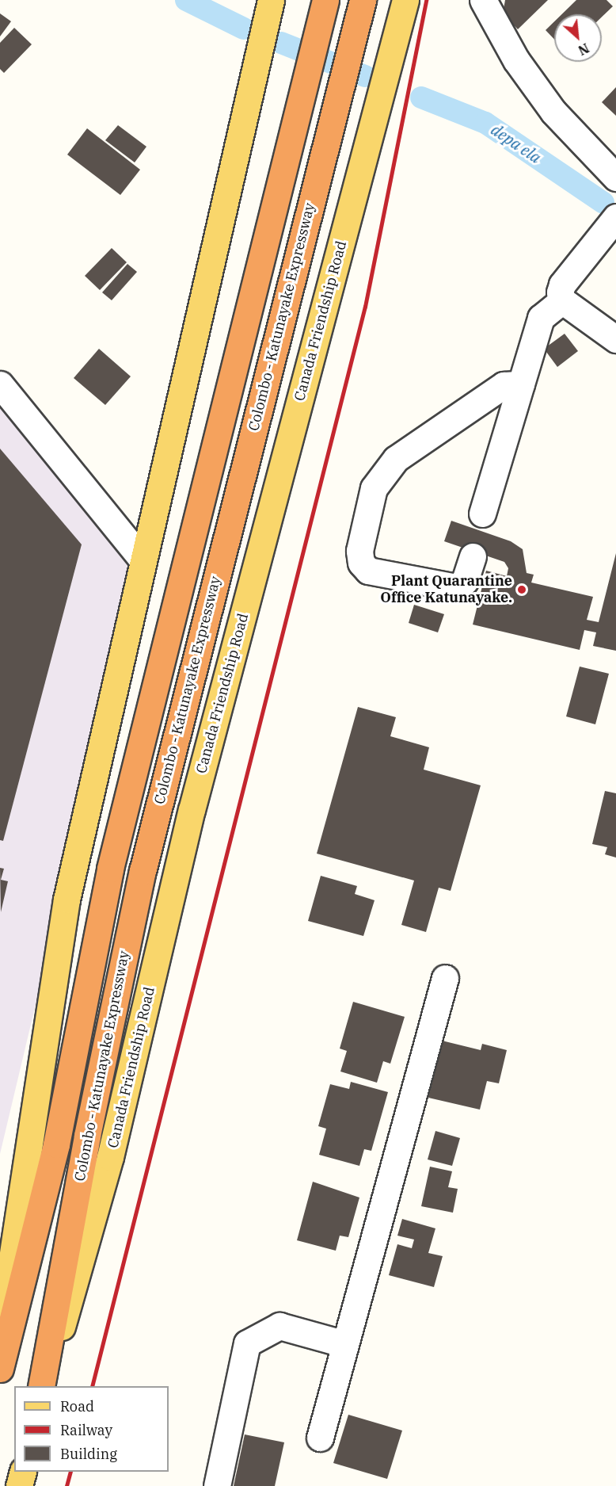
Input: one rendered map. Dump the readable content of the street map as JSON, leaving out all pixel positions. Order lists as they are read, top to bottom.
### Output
{
  "streets": {
    "highway": ["Colombo - Katunayake Expressway"],
    "main road": ["Canada Friendship Road"]
  },
  "water": ["depa ela"],
  "places": ["Plant Quarantine Office Katunayake."],
  "legend": ["Road", "Railway", "Building"],
  "north": "bottom right"
}
